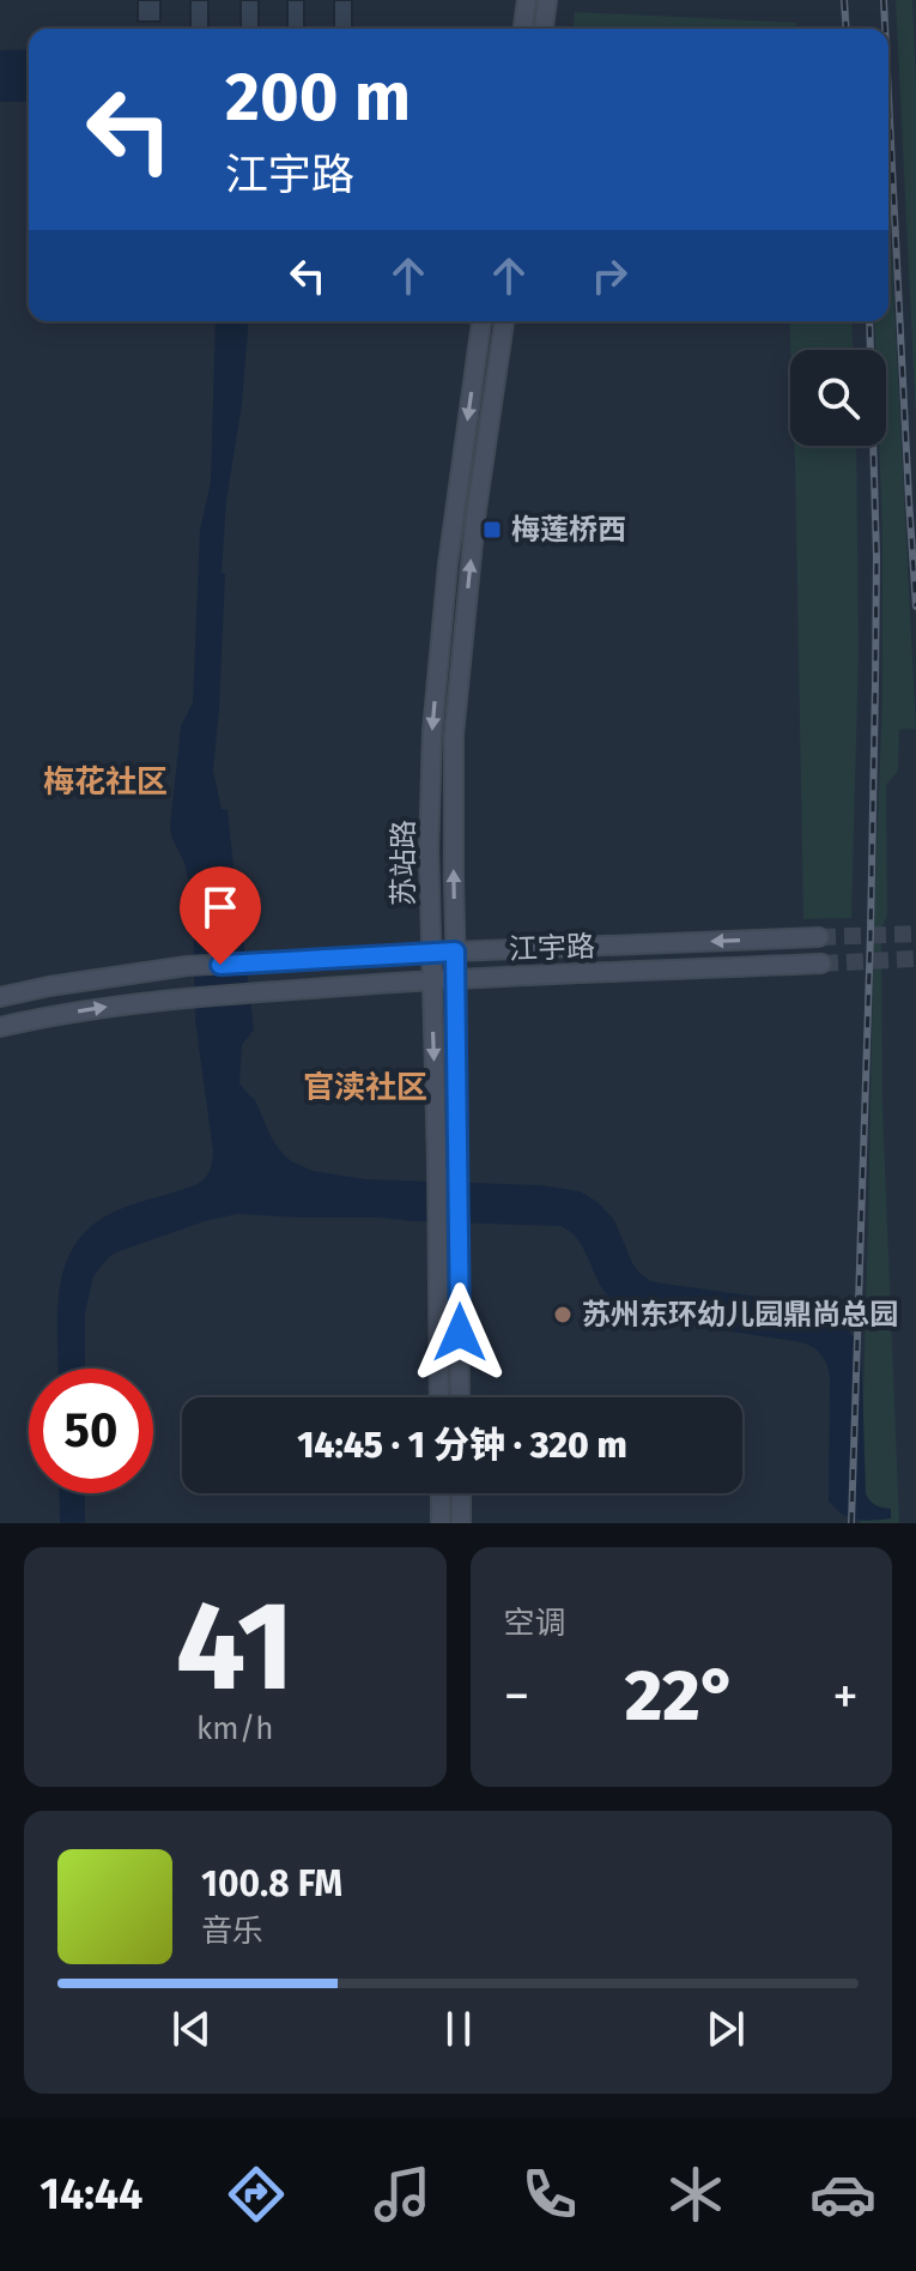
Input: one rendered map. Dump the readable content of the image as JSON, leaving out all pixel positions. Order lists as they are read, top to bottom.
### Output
{
  "streets": {
    "main road": ["苏站路", "江宇路"]
  },
  "crossings": [
    ["苏站路", "江宇路"]
  ],
  "districts": ["梅花社区", "官渎社区"],
  "places": {
    "transit": ["梅莲桥西"],
    "other": ["苏州东环幼儿园鼎尚总园"]
  },
  "page": {
    "turn": ["200 m", "江宇路"],
    "limit": "50",
    "trip": "14:45 · 1 分钟 · 320 m",
    "tile": [
      ["41", "km/h"],
      "空调"
    ],
    "heat": ["−", "22°", "+"],
    "song": ["100.8 FM", "音乐"],
    "tabs": "14:44"
  }
}
